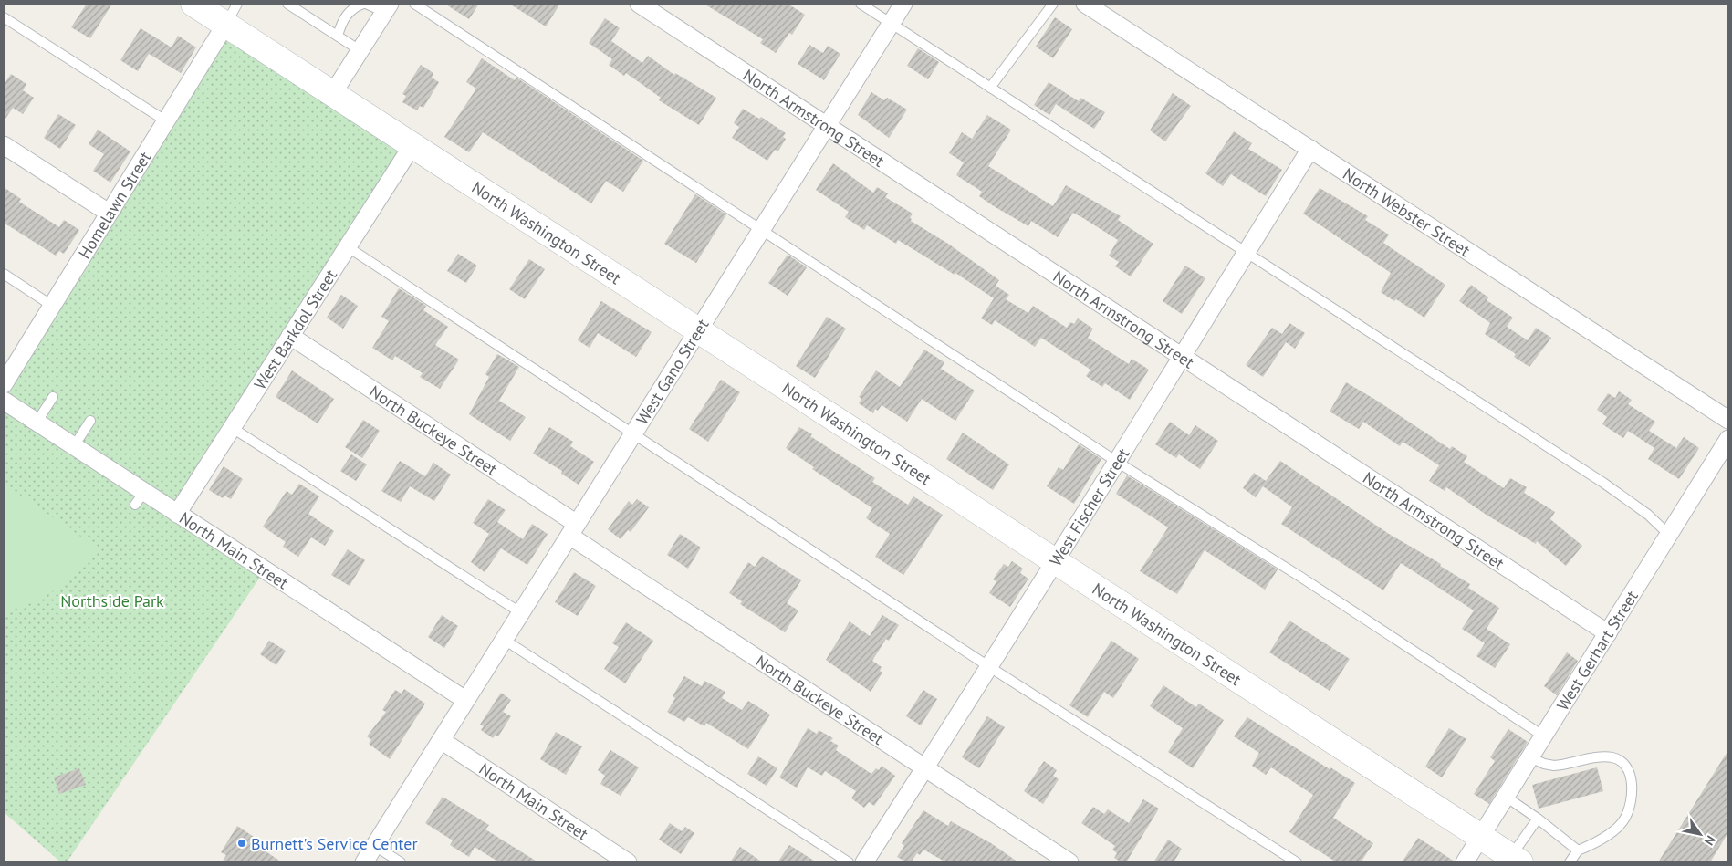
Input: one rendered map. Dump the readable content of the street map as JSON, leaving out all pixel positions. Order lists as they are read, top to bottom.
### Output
{
  "streets": {
    "main road": ["North Washington Street"],
    "street": [
      "North Armstrong Street",
      "Homelawn Street",
      "North Webster Street",
      "West Barkdol Street",
      "West Gano Street",
      "North Buckeye Street",
      "West Fischer Street",
      "North Main Street",
      "West Gerhart Street"
    ]
  },
  "crossings": [
    ["North Armstrong Street", "West Gano Street"],
    ["North Armstrong Street", "West Fischer Street"],
    ["North Armstrong Street", "West Gerhart Street"],
    ["Homelawn Street", "North Washington Street"],
    ["North Webster Street", "West Fischer Street"],
    ["North Washington Street", "West Barkdol Street"],
    ["North Washington Street", "West Gano Street"],
    ["North Washington Street", "West Fischer Street"],
    ["North Washington Street", "West Gerhart Street"],
    ["West Barkdol Street", "North Buckeye Street"],
    ["West Barkdol Street", "North Main Street"],
    ["West Gano Street", "North Buckeye Street"],
    ["West Gano Street", "North Main Street"],
    ["North Buckeye Street", "West Fischer Street"]
  ],
  "parks": ["Northside Park"],
  "places": ["Burnett's Service Center"],
  "north": "bottom right"
}
